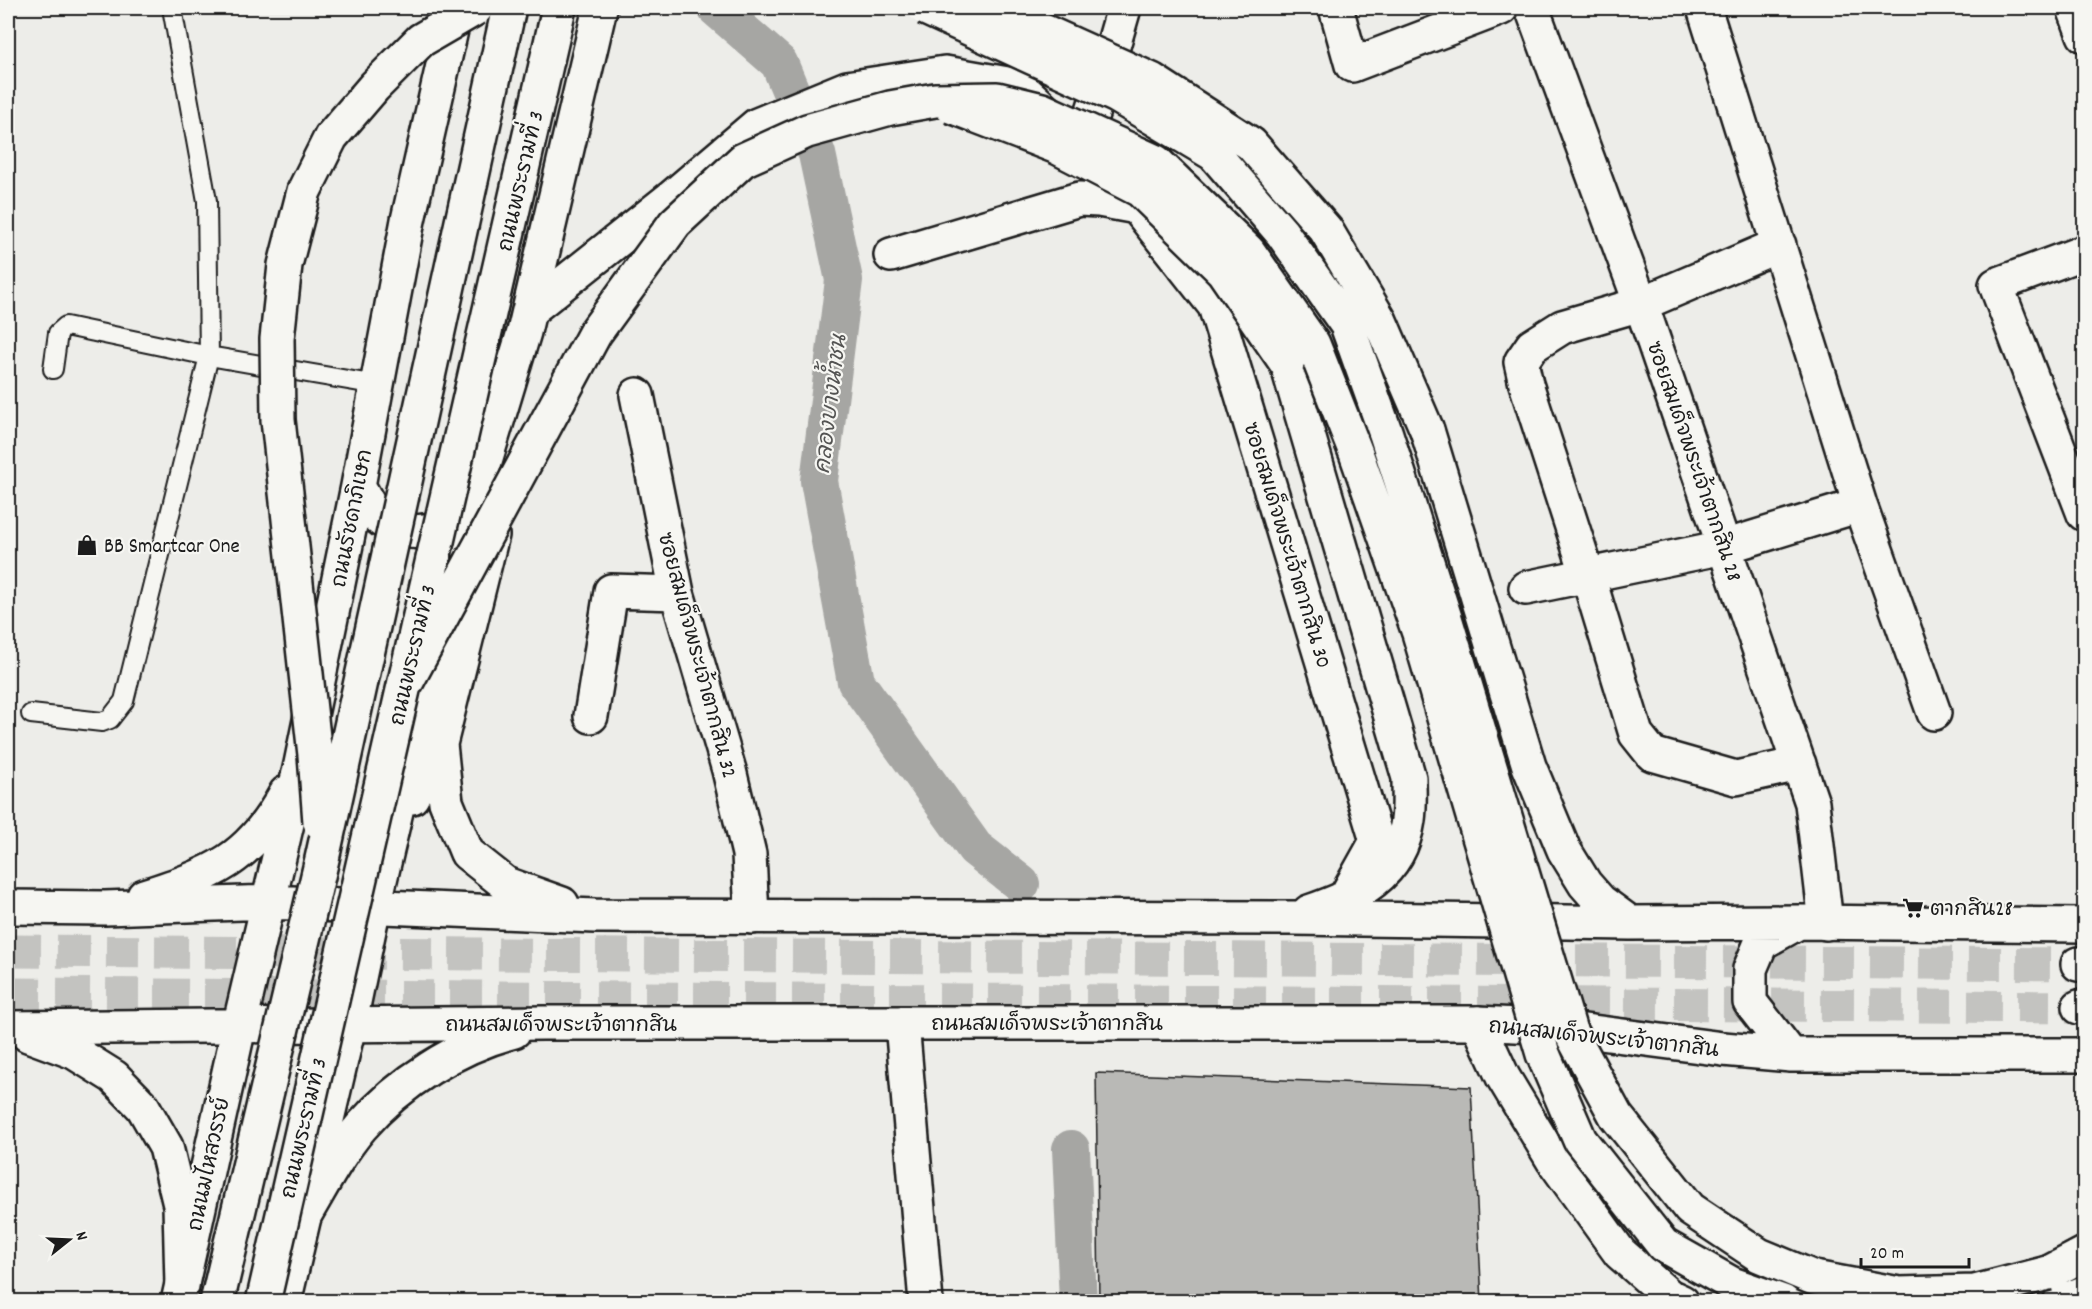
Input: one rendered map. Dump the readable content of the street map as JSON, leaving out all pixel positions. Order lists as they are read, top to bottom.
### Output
{
  "streets": {
    "main road": [
      "ถนนพระรามที่ 3",
      "ซอยสมเด็จพระเจ้าตากสิน 28",
      "ถนนรัชดาภิเษก",
      "ซอยสมเด็จพระเจ้าตากสิน 30",
      "ซอยสมเด็จพระเจ้าตากสิน 32",
      "ถนนสมเด็จพระเจ้าตากสิน",
      "ถนนมไหสวรรย์"
    ]
  },
  "crossings": [
    ["ถนนรัชดาภิเษก", "ถนนสมเด็จพระเจ้าตากสิน"],
    ["ถนนรัชดาภิเษก", "ถนนมไหสวรรย์"],
    ["ถนนสมเด็จพระเจ้าตากสิน", "ถนนมไหสวรรย์"]
  ],
  "water": ["คลองบางน้ำชน"],
  "places": {
    "shop": ["BB Smartcar One"],
    "supermarket": ["ตากสิน28"]
  },
  "scale_bar": "20 m",
  "north": "right"
}
